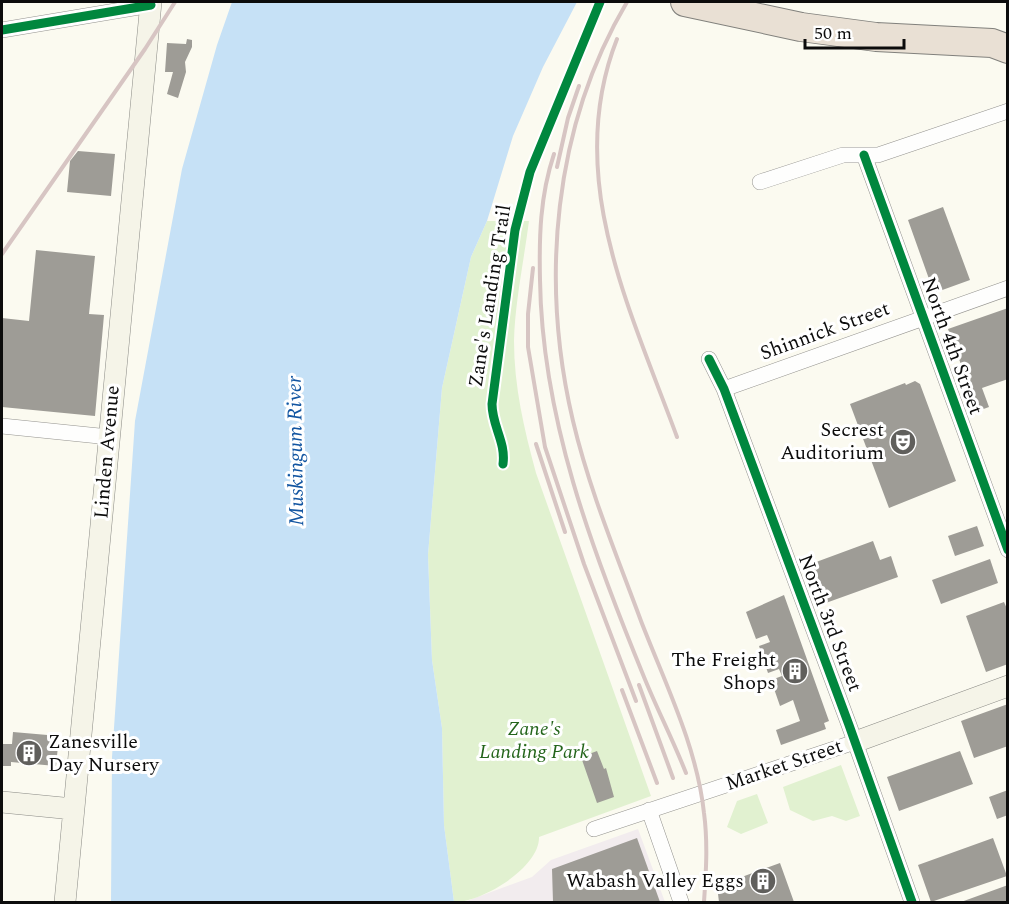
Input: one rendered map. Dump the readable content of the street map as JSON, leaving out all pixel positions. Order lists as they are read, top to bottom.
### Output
{
  "streets": {
    "main road": ["Linden Avenue", "Market Street"],
    "street": ["Shinnick Street", "North 4th Street", "North 3rd Street"],
    "cycle path": ["Zane's Landing Trail"]
  },
  "crossings": [
    ["Shinnick Street", "North 4th Street"],
    ["Shinnick Street", "North 3rd Street"],
    ["North 3rd Street", "Market Street"]
  ],
  "water": ["Muskingum River"],
  "parks": ["Zane's Landing Park"],
  "places": {
    "theatre": ["Secrest Auditorium"],
    "building": ["The Freight Shops", "Zanesville Day Nursery", "Wabash Valley Eggs"]
  },
  "scale_bar": "50 m"
}
